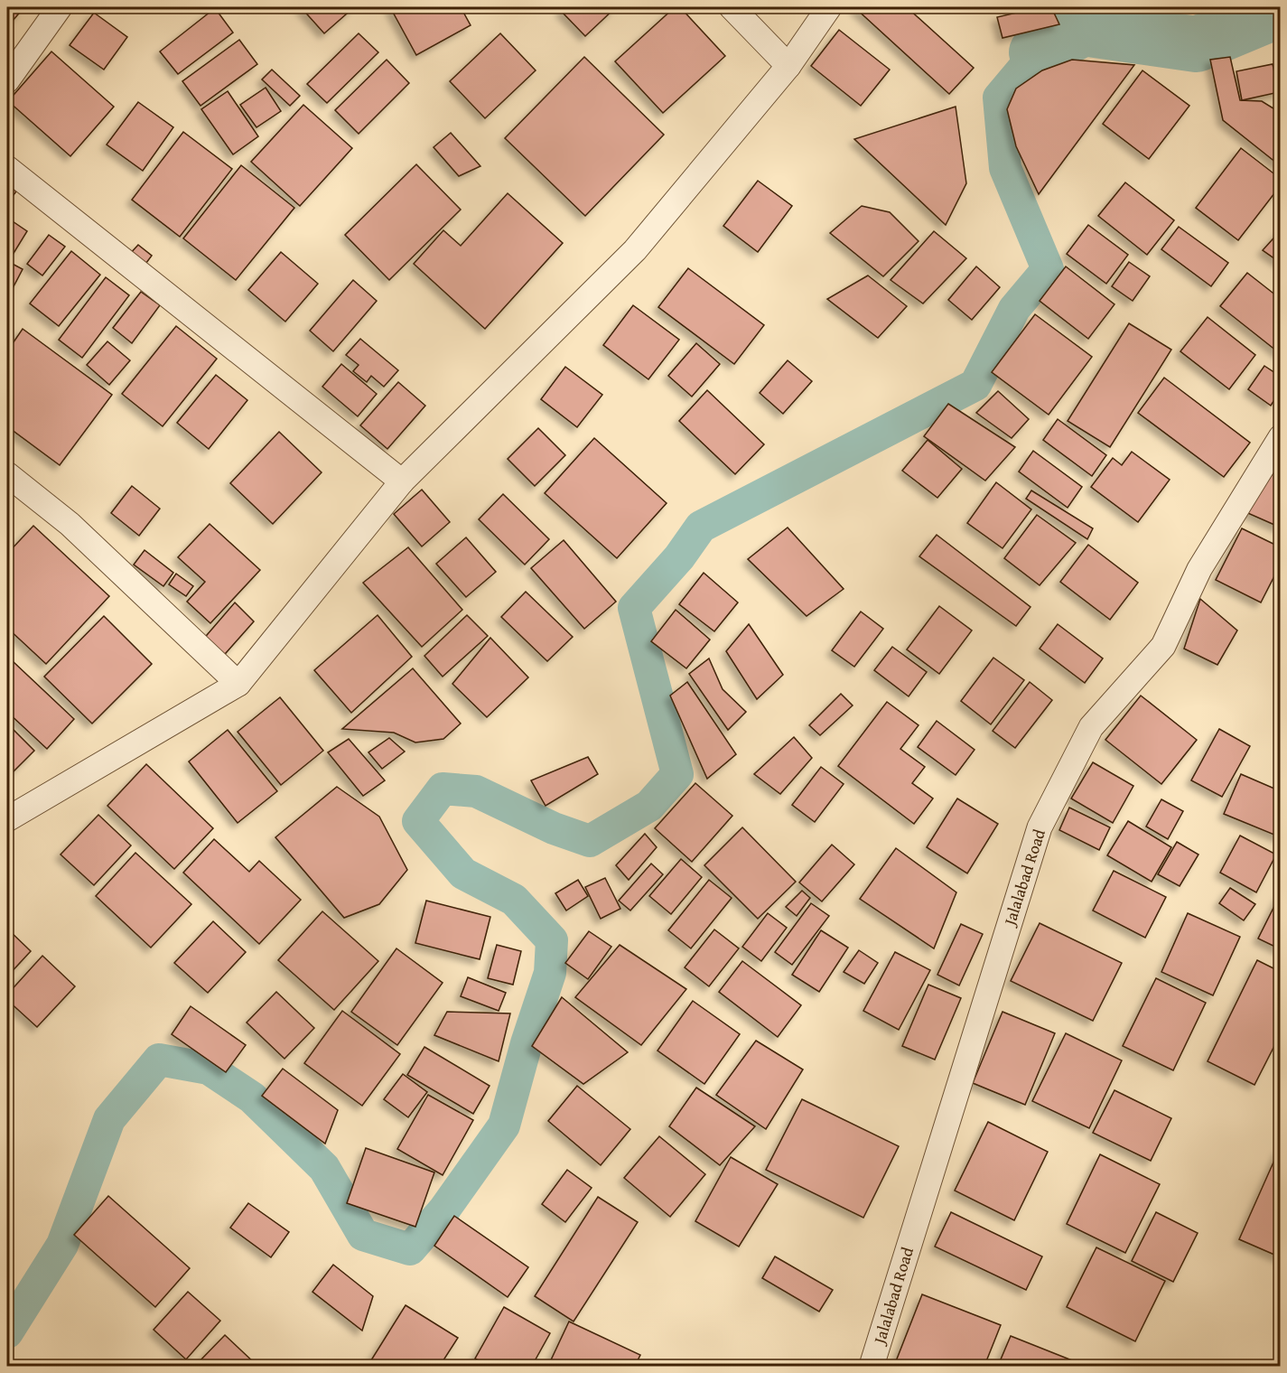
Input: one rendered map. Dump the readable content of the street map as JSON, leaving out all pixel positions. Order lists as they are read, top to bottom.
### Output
{
  "streets": {
    "street": ["Jalalabad Road"]
  }
}
